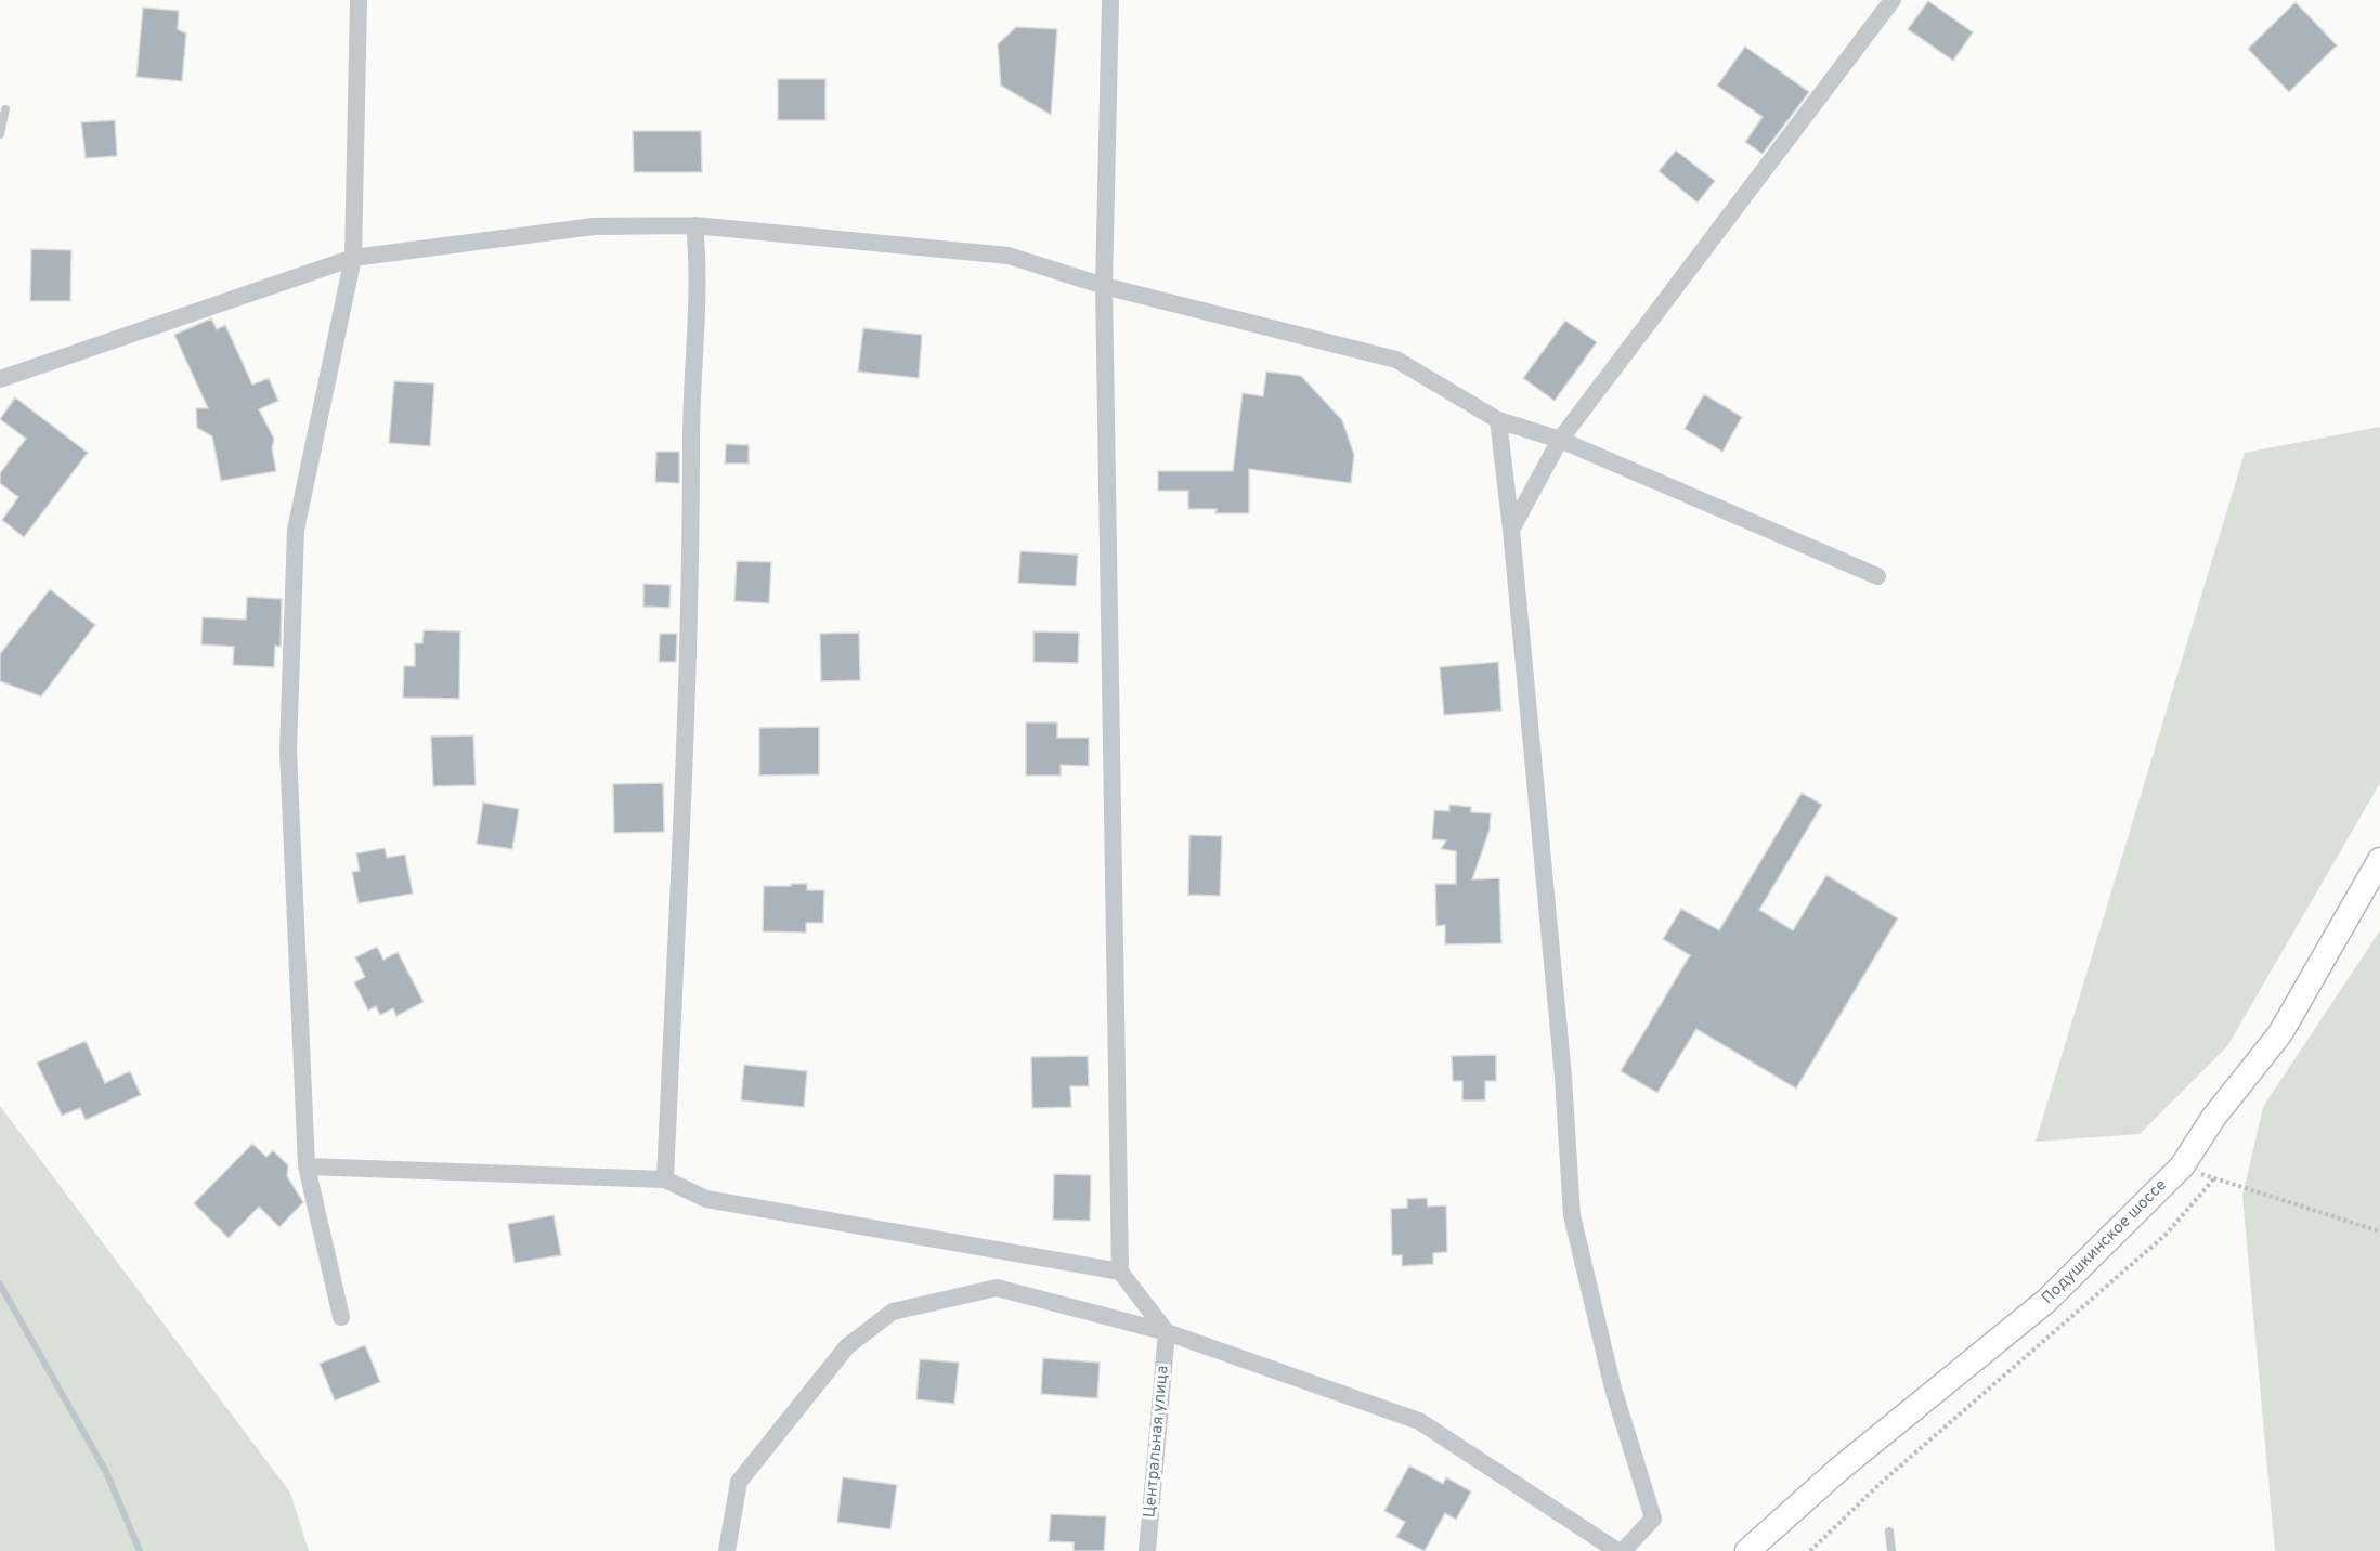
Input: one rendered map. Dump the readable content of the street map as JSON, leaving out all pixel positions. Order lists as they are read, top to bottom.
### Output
{
  "streets": {
    "main road": ["Подушкинское шоссе"],
    "street": ["Центральная улица"]
  }
}
